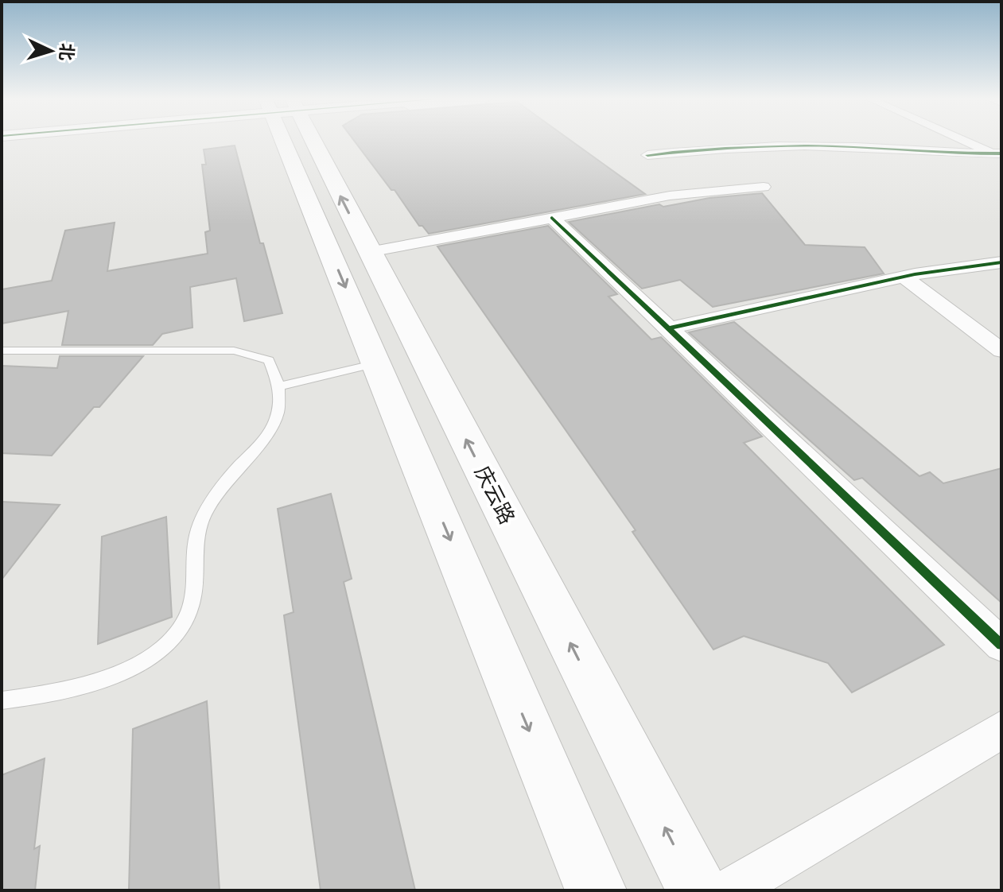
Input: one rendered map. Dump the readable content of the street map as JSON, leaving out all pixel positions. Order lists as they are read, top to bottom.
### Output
{
  "streets": {
    "main road": ["庆云路"]
  },
  "north": "right"
}
